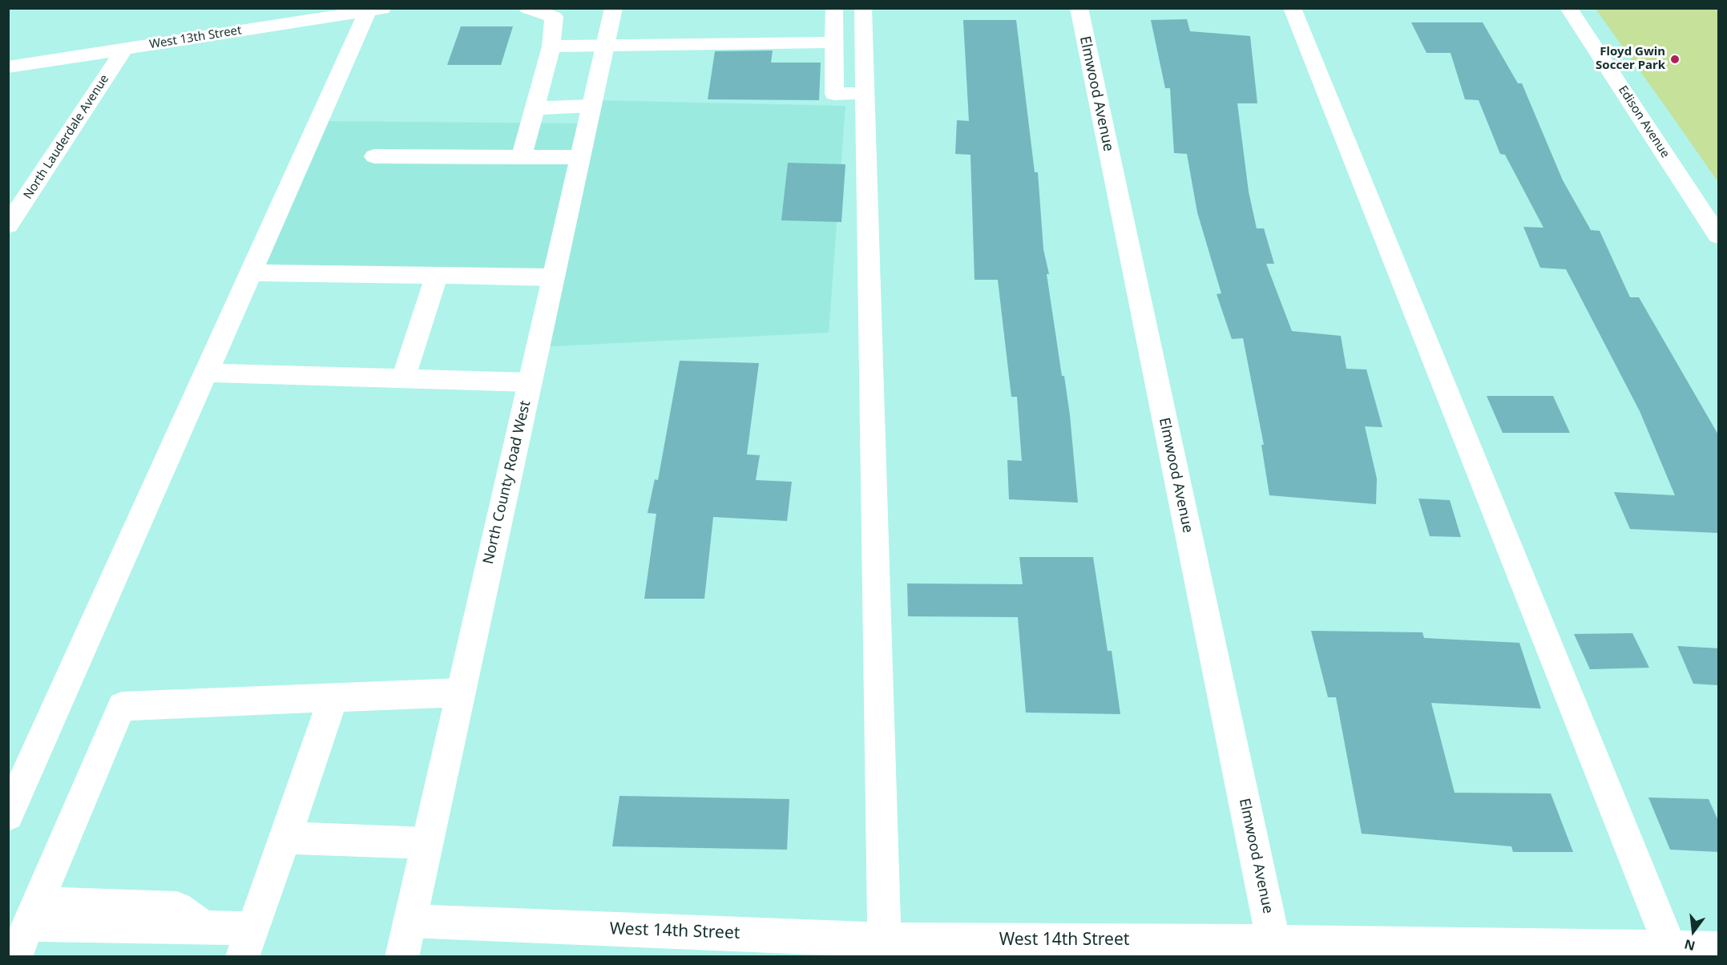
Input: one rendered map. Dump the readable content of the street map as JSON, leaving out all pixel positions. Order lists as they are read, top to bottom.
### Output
{
  "streets": {
    "street": [
      "West 13th Street",
      "Elmwood Avenue",
      "Edison Avenue",
      "North Lauderdale Avenue",
      "North County Road West",
      "West 14th Street"
    ]
  },
  "crossings": [
    ["West 13th Street", "North Lauderdale Avenue"],
    ["Elmwood Avenue", "West 14th Street"],
    ["North County Road West", "West 14th Street"]
  ],
  "places": ["Floyd Gwin Soccer Park"],
  "north": "bottom"
}
